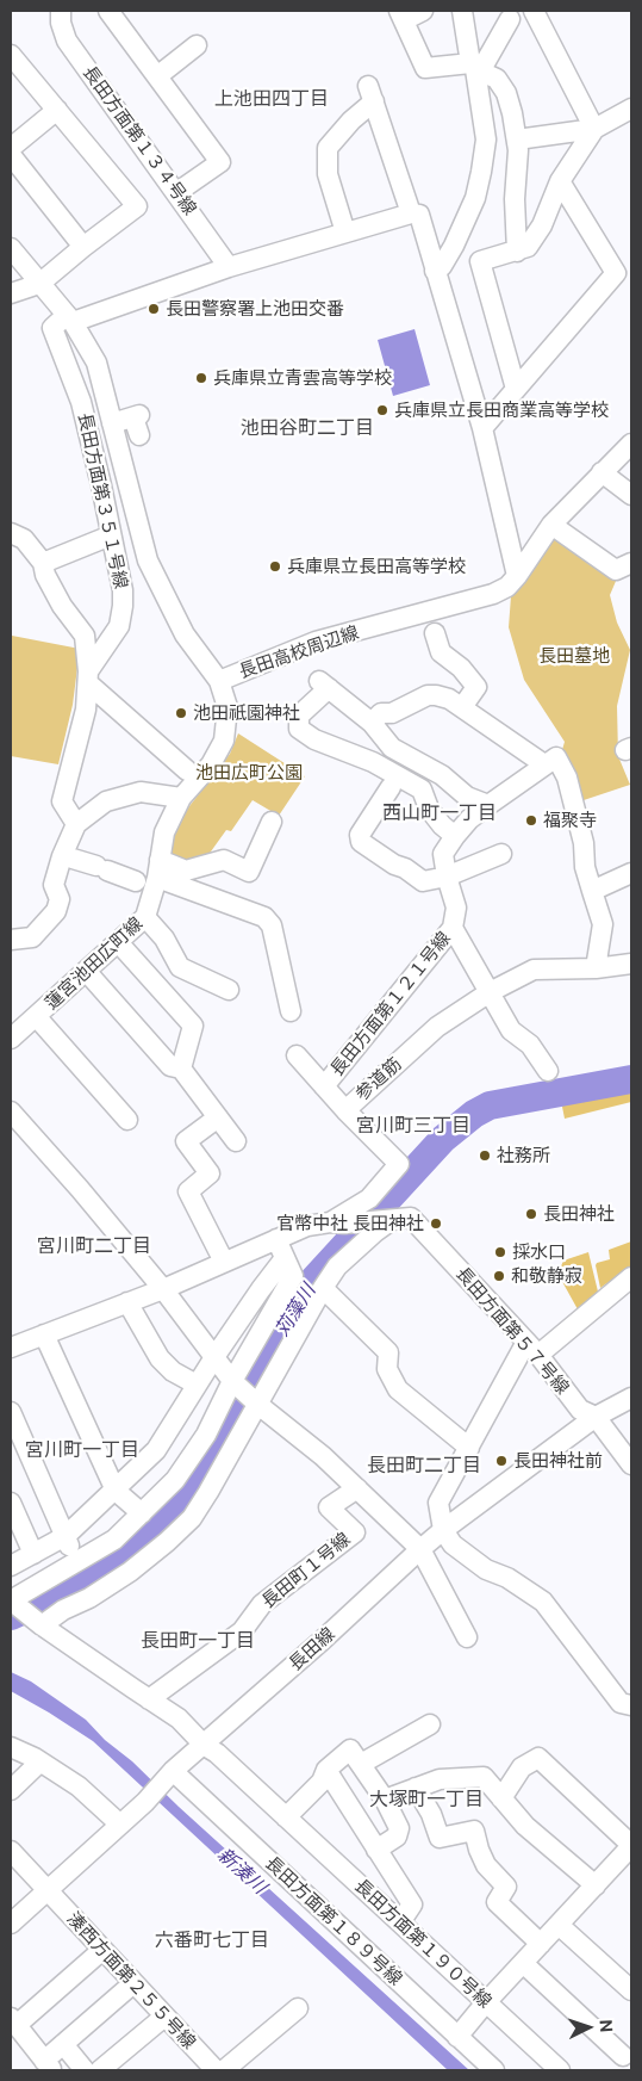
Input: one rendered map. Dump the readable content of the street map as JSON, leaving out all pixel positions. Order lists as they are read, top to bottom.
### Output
{
  "streets": {
    "street": [
      "長田方面第１３４号線",
      "長田方面第３５１号線",
      "長田高校周辺線",
      "蓮宮池田広町線",
      "長田方面第１２１号線",
      "参道筋",
      "長田方面第５７号線",
      "長田町１号線",
      "長田線",
      "長田方面第１８９号線",
      "長田方面第１９０号線",
      "湊西方面第２５５号線"
    ]
  },
  "crossings": [
    ["長田方面第３５１号線", "長田高校周辺線"],
    ["長田高校周辺線", "蓮宮池田広町線"],
    ["長田方面第５７号線", "長田線"],
    ["長田線", "長田方面第１８９号線"],
    ["長田線", "長田方面第１９０号線"],
    ["長田線", "湊西方面第２５５号線"]
  ],
  "districts": [
    "上池田四丁目",
    "池田谷町二丁目",
    "西山町一丁目",
    "宮川町三丁目",
    "宮川町二丁目",
    "宮川町一丁目",
    "長田町二丁目",
    "長田町一丁目",
    "大塚町一丁目",
    "六番町七丁目"
  ],
  "water": ["苅藻川", "新湊川"],
  "parks": ["長田墓地", "池田広町公園"],
  "places": [
    "長田警察署上池田交番",
    "兵庫県立青雲高等学校",
    "兵庫県立長田商業高等学校",
    "兵庫県立長田高等学校",
    "池田祇園神社",
    "福聚寺",
    "社務所",
    "長田神社",
    "官幣中社 長田神社",
    "採水口",
    "和敬静寂",
    "長田神社前"
  ],
  "north": "right"
}
